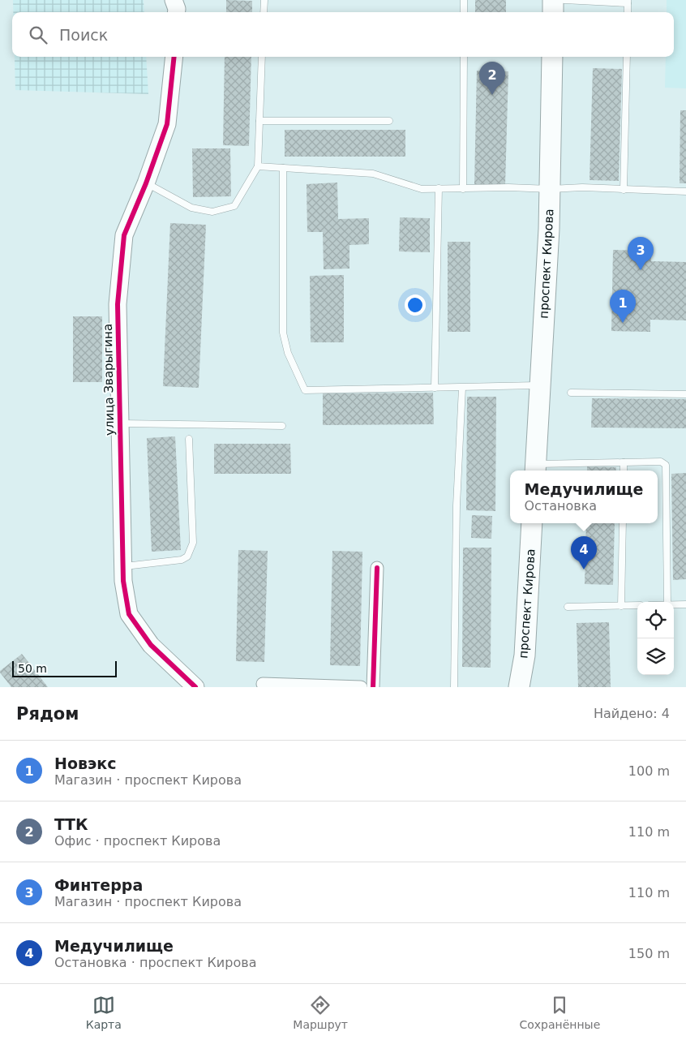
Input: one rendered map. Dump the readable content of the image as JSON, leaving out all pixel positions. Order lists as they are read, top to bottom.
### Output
{
  "streets": {
    "main road": ["проспект Кирова"],
    "street": ["улица Зварыгина"]
  },
  "scale_bar": "50 m",
  "page": {
    "search": "Поиск",
    "pins": [
      "2",
      "3",
      "1",
      "4"
    ],
    "popup": ["Медучилище", "Остановка"],
    "scale": "50 m",
    "heading": ["Рядом", "Найдено: 4"],
    "list": [
      {
        "mark": "1",
        "name": "Новэкс",
        "note": "Магазин · проспект Кирова",
        "value": "100 m"
      },
      {
        "mark": "2",
        "name": "ТТК",
        "note": "Офис · проспект Кирова",
        "value": "110 m"
      },
      {
        "mark": "3",
        "name": "Финтерра",
        "note": "Магазин · проспект Кирова",
        "value": "110 m"
      },
      {
        "mark": "4",
        "name": "Медучилище",
        "note": "Остановка · проспект Кирова",
        "value": "150 m"
      }
    ],
    "nav": ["Карта", "Маршрут", "Сохранённые"]
  }
}
